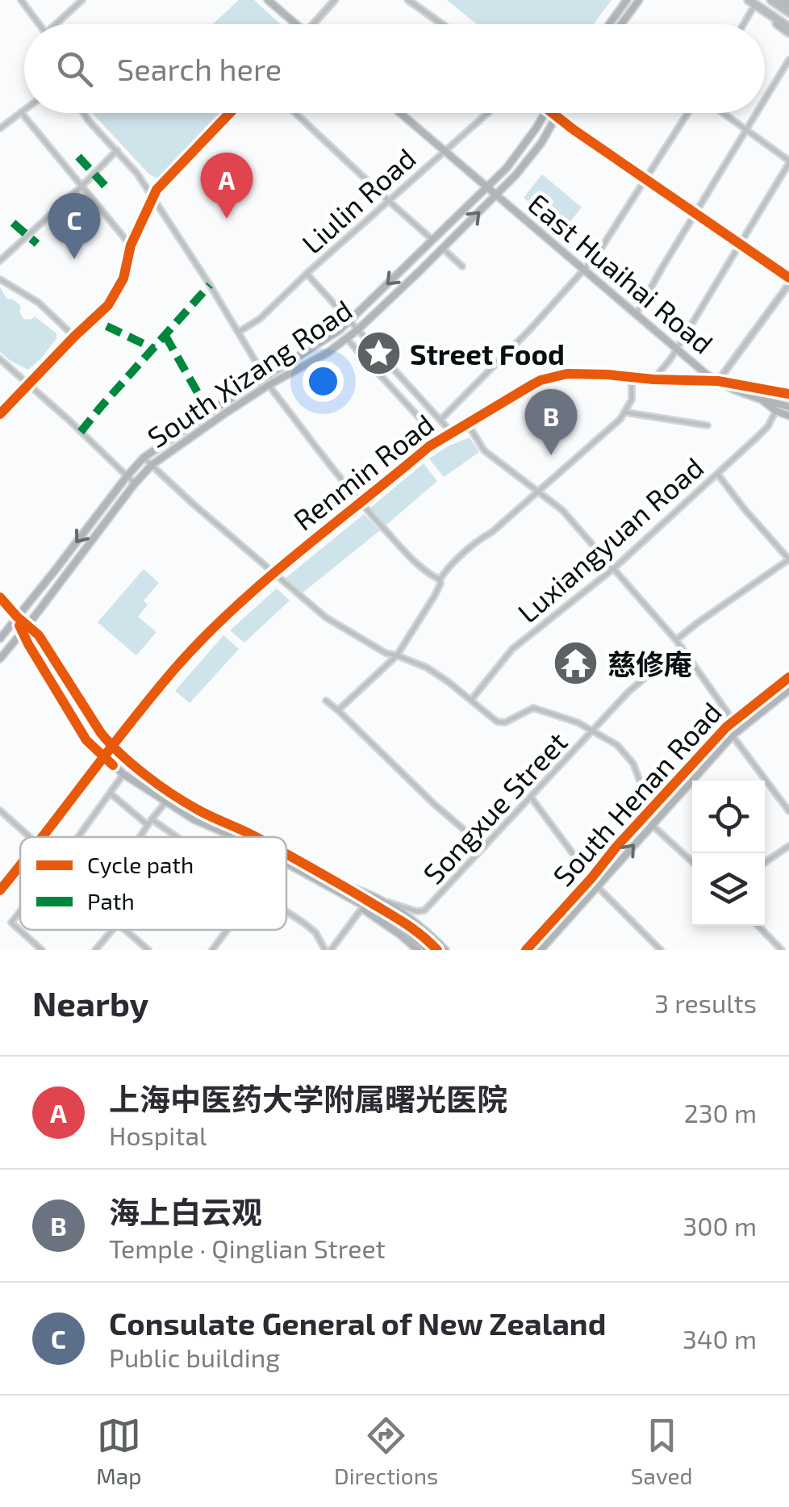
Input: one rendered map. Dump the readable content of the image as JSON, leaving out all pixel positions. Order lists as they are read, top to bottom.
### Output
{
  "streets": {
    "main road": [
      "East Huaihai Road",
      "South Xizang Road",
      "Renmin Road",
      "South Henan Road"
    ],
    "street": ["Liulin Road", "Luxiangyuan Road", "Songxue Street"]
  },
  "crossings": [
    ["Liulin Road", "East Huaihai Road"],
    ["East Huaihai Road", "South Xizang Road"],
    ["East Huaihai Road", "Renmin Road"],
    ["Renmin Road", "Luxiangyuan Road"]
  ],
  "places": {
    "place": ["Street Food"],
    "temple": ["慈修庵"]
  },
  "legend": ["Cycle path", "Path"],
  "page": {
    "search": "Search here",
    "pins": ["A", "C", "B"],
    "heading": ["Nearby", "3 results"],
    "list": [
      {
        "mark": "A",
        "name": "上海中医药大学附属曙光医院",
        "note": "Hospital",
        "value": "230 m"
      },
      {
        "mark": "B",
        "name": "海上白云观",
        "note": "Temple · Qinglian Street",
        "value": "300 m"
      },
      {
        "mark": "C",
        "name": "Consulate General of New Zealand",
        "note": "Public building",
        "value": "340 m"
      }
    ],
    "nav": ["Map", "Directions", "Saved"]
  }
}
